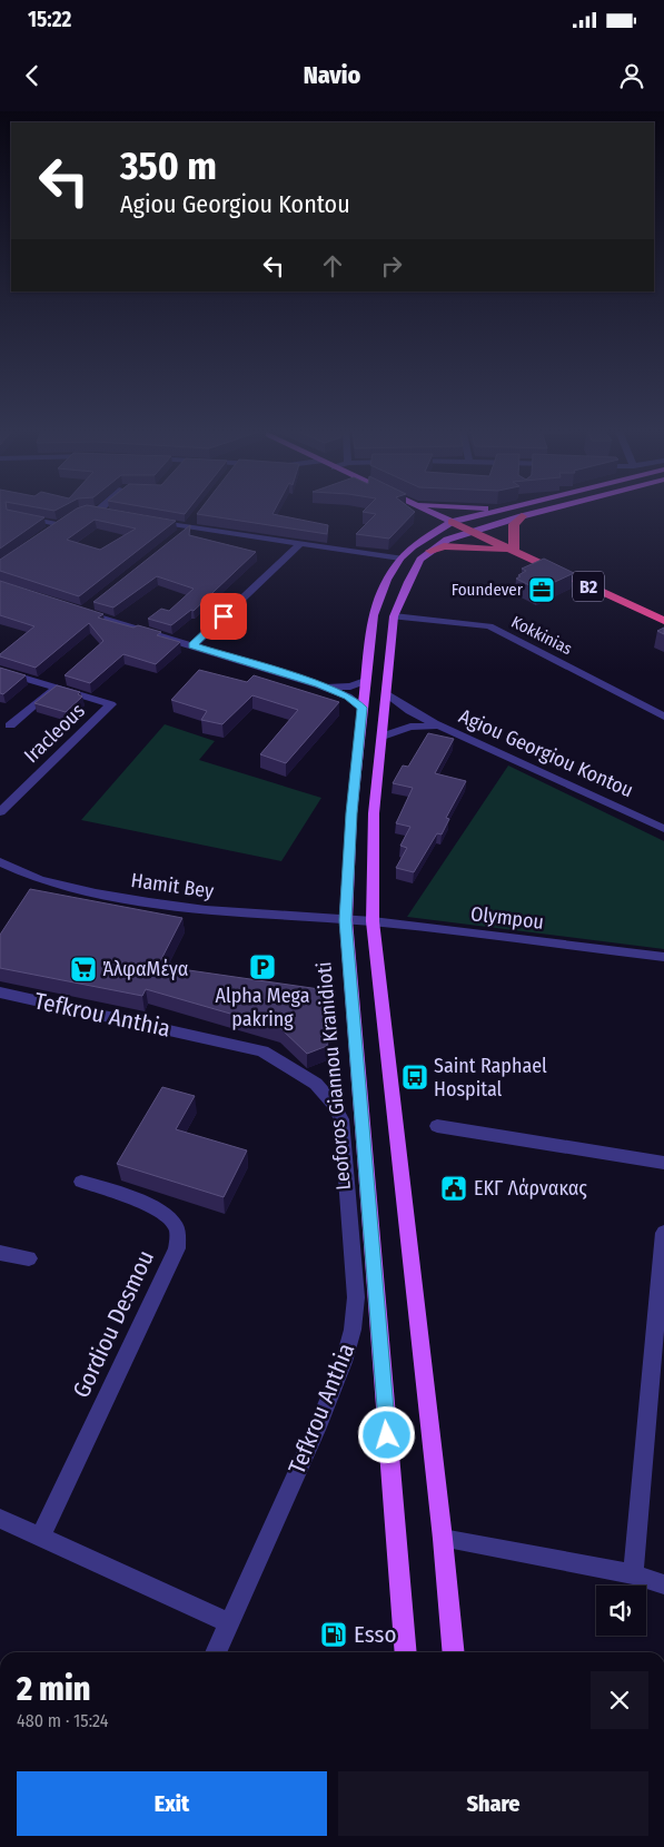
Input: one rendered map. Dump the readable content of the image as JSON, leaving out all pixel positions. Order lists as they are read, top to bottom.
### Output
{
  "streets": {
    "highway": ["B2"],
    "main road": ["Leoforos Giannou Kranidioti"],
    "street": [
      "Kokkinias",
      "Iracleous",
      "Agiou Georgiou Kontou",
      "Hamit Bey",
      "Olympou",
      "Tefkrou Anthia",
      "Gordiou Desmou"
    ]
  },
  "crossings": [
    ["B2", "Leoforos Giannou Kranidioti"],
    ["Hamit Bey", "Olympou"],
    ["Hamit Bey", "Leoforos Giannou Kranidioti"],
    ["Olympou", "Leoforos Giannou Kranidioti"]
  ],
  "places": {
    "office": ["Foundever"],
    "parking": ["Alpha Mega pakring"],
    "supermarket": ["ΆλφαΜέγα"],
    "bus stop": ["Saint Raphael Hospital"],
    "public building": ["ΕΚΓ Λάρνακας"],
    "fuel station": ["Esso"]
  },
  "page": {
    "status": "15:22",
    "header": "Navio",
    "turn": ["350 m", "Agiou Georgiou Kontou"],
    "heading": ["2 min", "480 m · 15:24"],
    "buttons": ["Exit", "Share"]
  }
}
